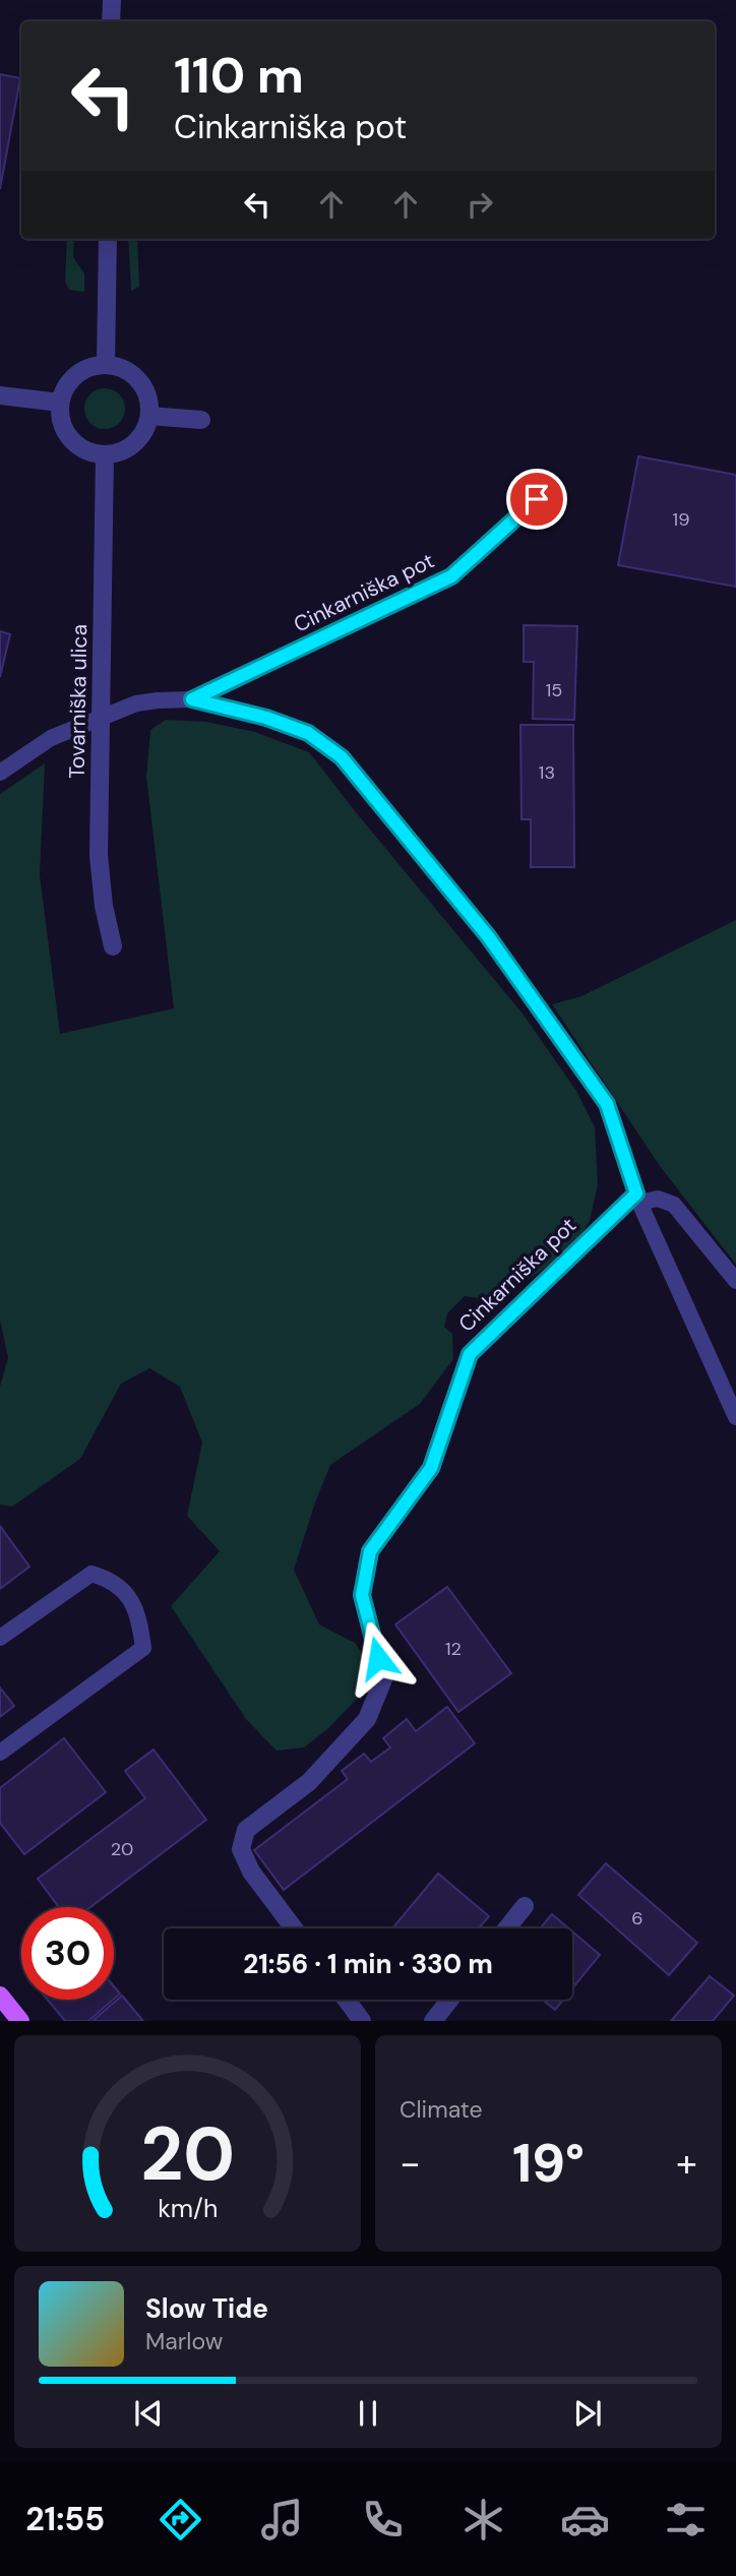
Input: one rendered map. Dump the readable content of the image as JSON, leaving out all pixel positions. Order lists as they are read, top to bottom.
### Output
{
  "streets": {
    "street": ["Cinkarniška pot", "Tovarniška ulica"]
  },
  "crossings": [
    ["Cinkarniška pot", "Tovarniška ulica"]
  ],
  "house_numbers": [
    "19",
    "15",
    "13",
    "12",
    "20",
    "6"
  ],
  "page": {
    "turn": ["110 m", "Cinkarniška pot"],
    "limit": "30",
    "trip": "21:56 · 1 min · 330 m",
    "tile": "Climate",
    "heat": ["−", "19°", "+"],
    "song": ["Slow Tide", "Marlow"],
    "tabs": "21:55",
    "gauge": ["20", "km/h"]
  }
}
